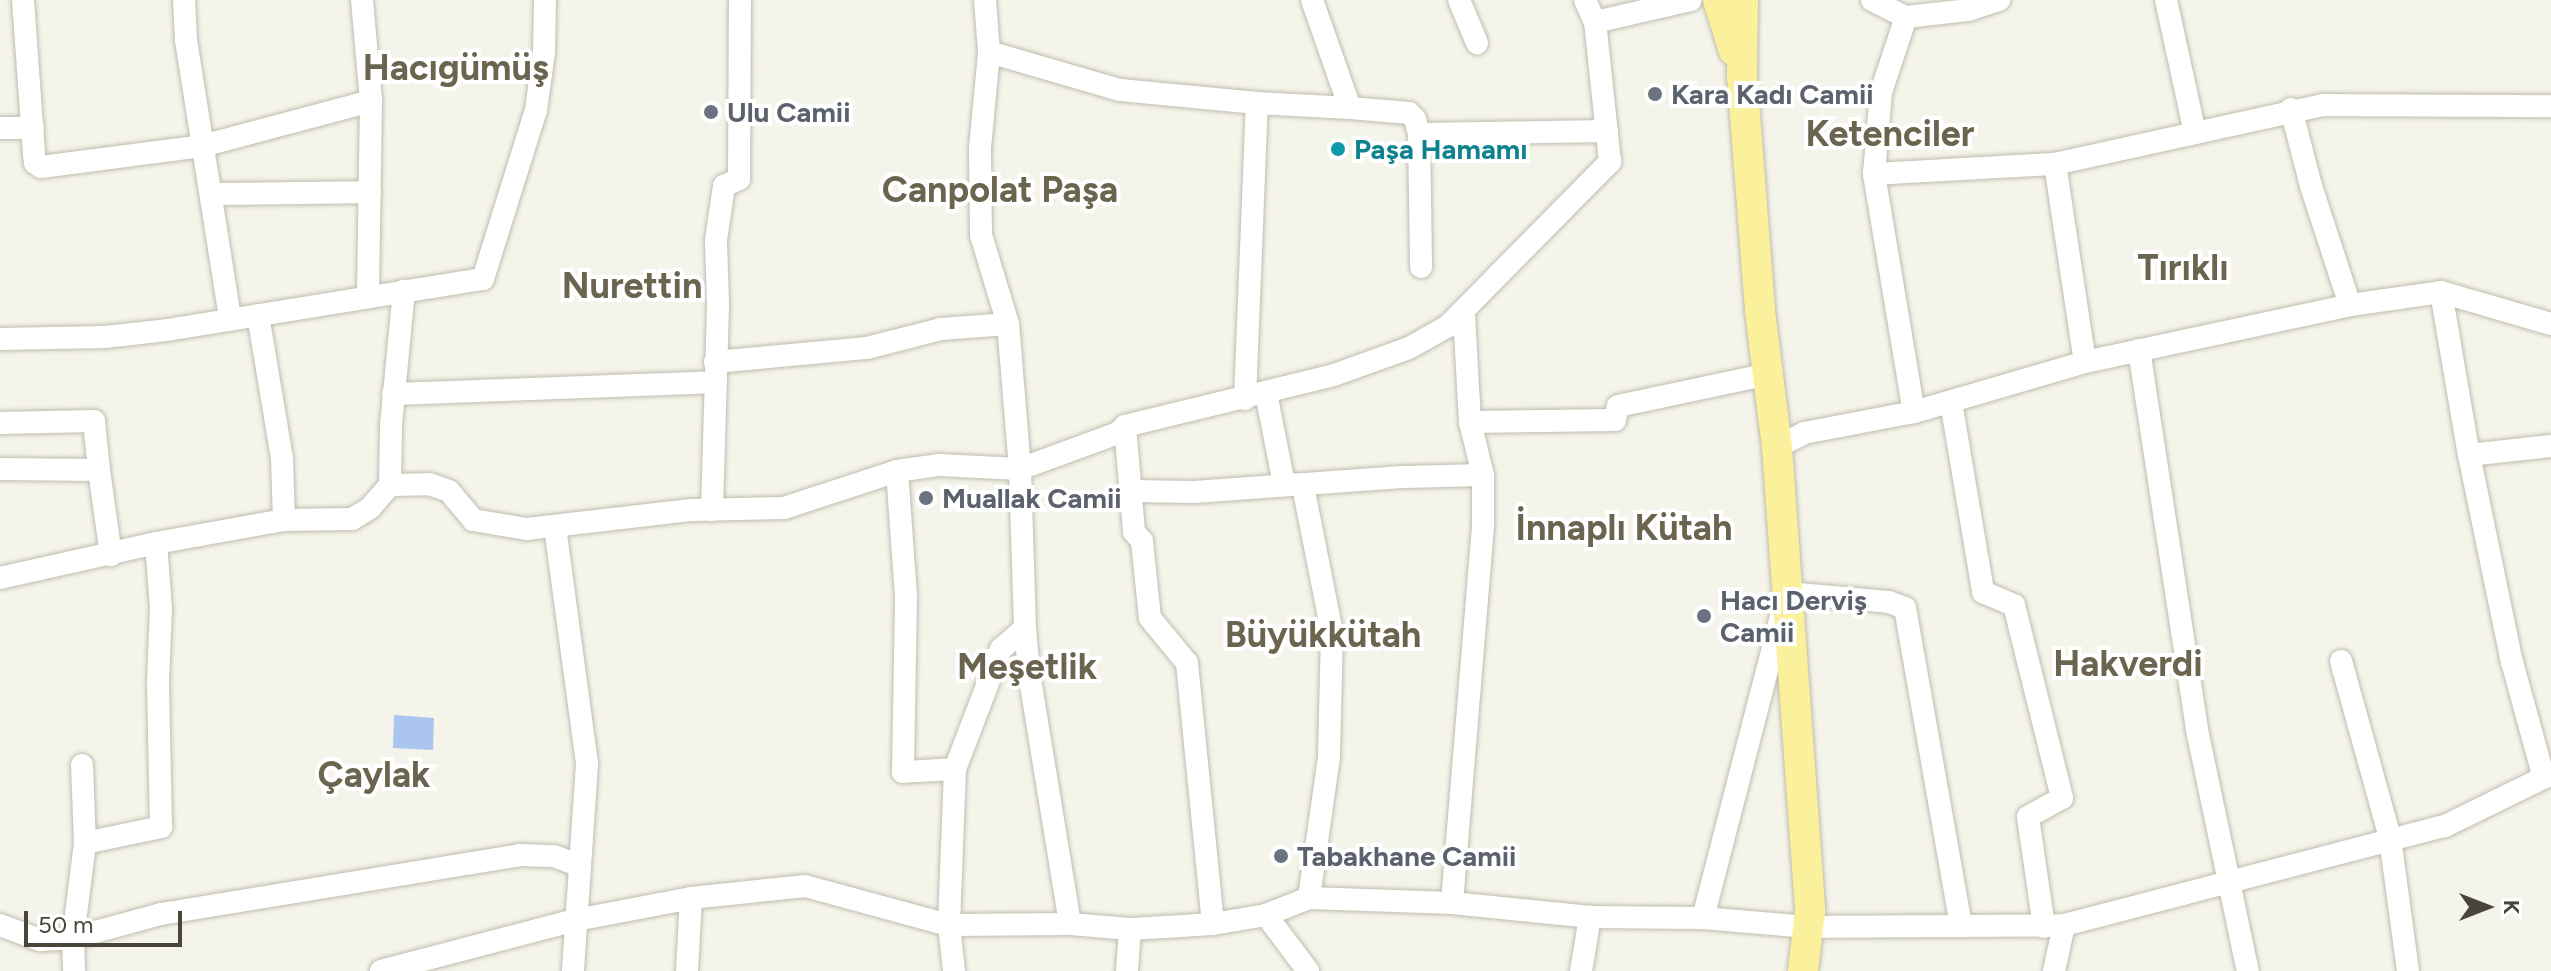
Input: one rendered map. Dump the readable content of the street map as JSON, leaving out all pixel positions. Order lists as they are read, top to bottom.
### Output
{
  "districts": [
    "Hacıgümüş",
    "Ketenciler",
    "Canpolat Paşa",
    "Tırıklı",
    "Nurettin",
    "İnnaplı Kütah",
    "Büyükkütah",
    "Hakverdi",
    "Meşetlik",
    "Çaylak"
  ],
  "places": [
    "Kara Kadı Camii",
    "Ulu Camii",
    "Paşa Hamamı",
    "Muallak Camii",
    "Hacı Derviş Camii",
    "Tabakhane Camii"
  ],
  "scale_bar": "50 m",
  "north": "right"
}
